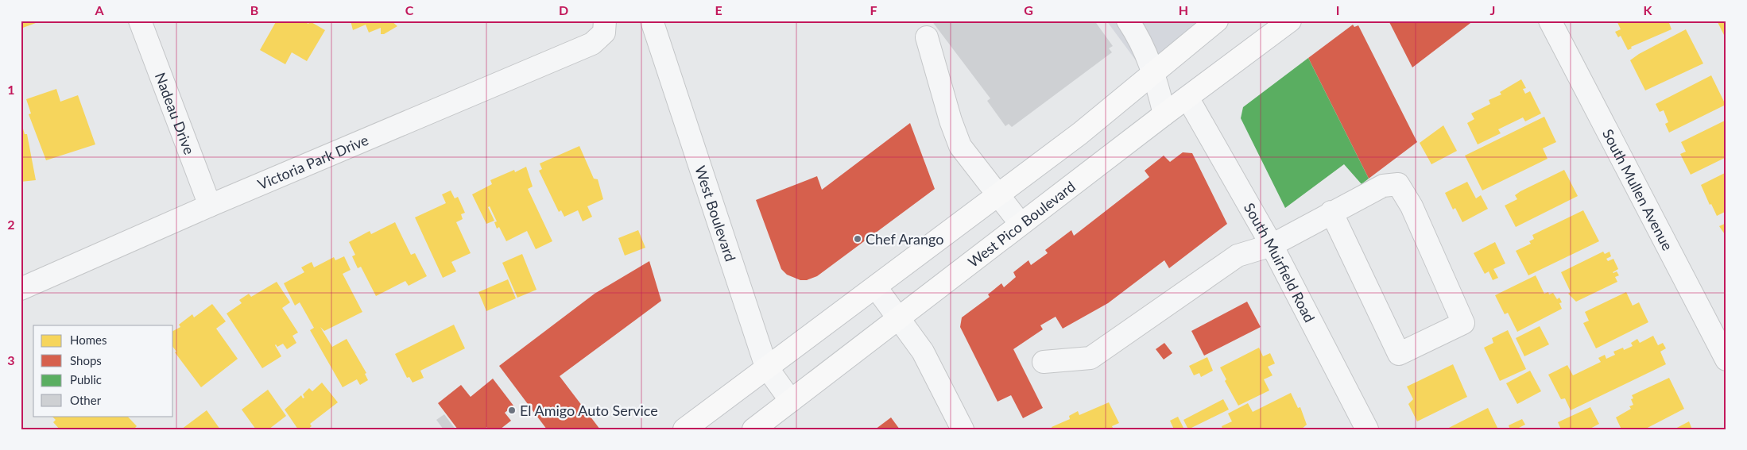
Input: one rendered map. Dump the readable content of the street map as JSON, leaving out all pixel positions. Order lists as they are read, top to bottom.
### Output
{
  "streets": {
    "main road": ["West Pico Boulevard"],
    "street": [
      "Nadeau Drive",
      "Victoria Park Drive",
      "South Mullen Avenue",
      "West Boulevard",
      "South Muirfield Road"
    ]
  },
  "crossings": [
    ["Nadeau Drive", "Victoria Park Drive"],
    ["West Boulevard", "West Pico Boulevard"],
    ["West Pico Boulevard", "South Muirfield Road"]
  ],
  "places": ["Chef Arango", "El Amigo Auto Service"],
  "legend": [
    "Homes",
    "Shops",
    "Public",
    "Other"
  ],
  "grid": {
    "columns": [
      "A",
      "B",
      "C",
      "D",
      "E",
      "F",
      "G",
      "H",
      "I",
      "J",
      "K"
    ],
    "rows": ["1", "2", "3"]
  }
}
